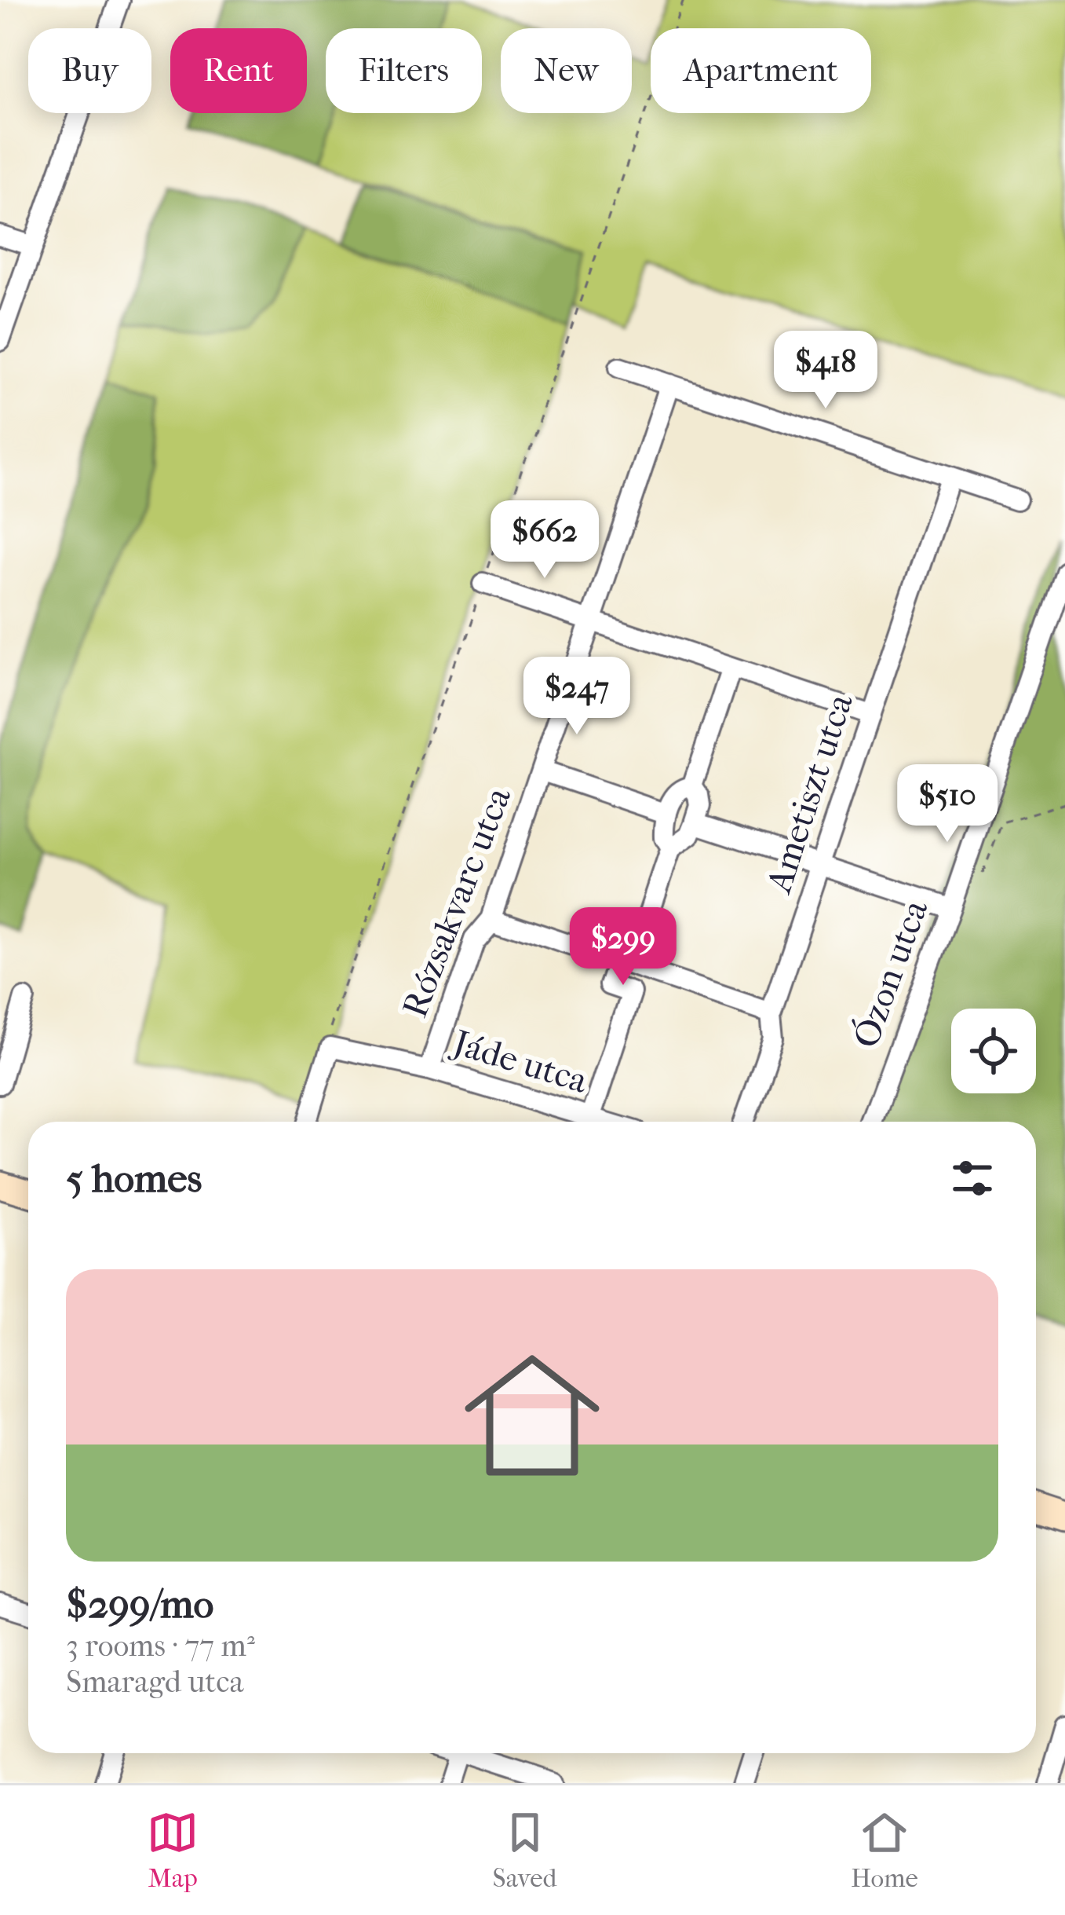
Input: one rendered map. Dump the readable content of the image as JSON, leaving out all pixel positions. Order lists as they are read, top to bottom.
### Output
{
  "streets": {
    "street": [
      "Ametiszt utca",
      "Rózsakvarc utca",
      "Ózon utca",
      "Jáde utca"
    ]
  },
  "crossings": [
    ["Rózsakvarc utca", "Jáde utca"]
  ],
  "page": {
    "chip": [
      "Buy",
      "Rent",
      "Filters",
      "New",
      "Apartment"
    ],
    "price": [
      "$418",
      "$662",
      "$247",
      "$510",
      "$299"
    ],
    "heading": "5 homes",
    "list": [
      {
        "name": "$299/mo",
        "note": "3 rooms · 77 m² · Smaragd utca"
      }
    ],
    "tabs": ["Map", "Saved", "Home"]
  }
}
